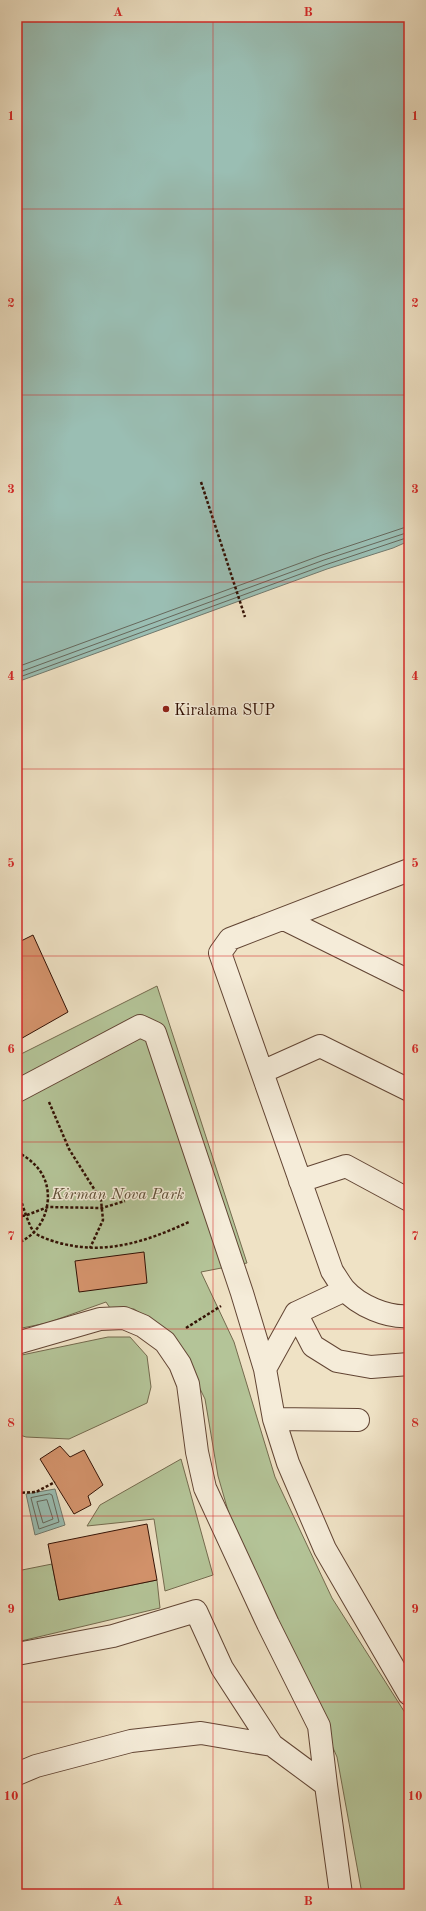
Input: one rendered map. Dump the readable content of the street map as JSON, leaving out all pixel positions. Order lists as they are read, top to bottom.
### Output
{
  "parks": ["Kirman Nova Park"],
  "places": ["Kiralama SUP"],
  "grid": {
    "columns": ["A", "B"],
    "rows": [
      "1",
      "2",
      "3",
      "4",
      "5",
      "6",
      "7",
      "8",
      "9",
      "10"
    ]
  }
}
